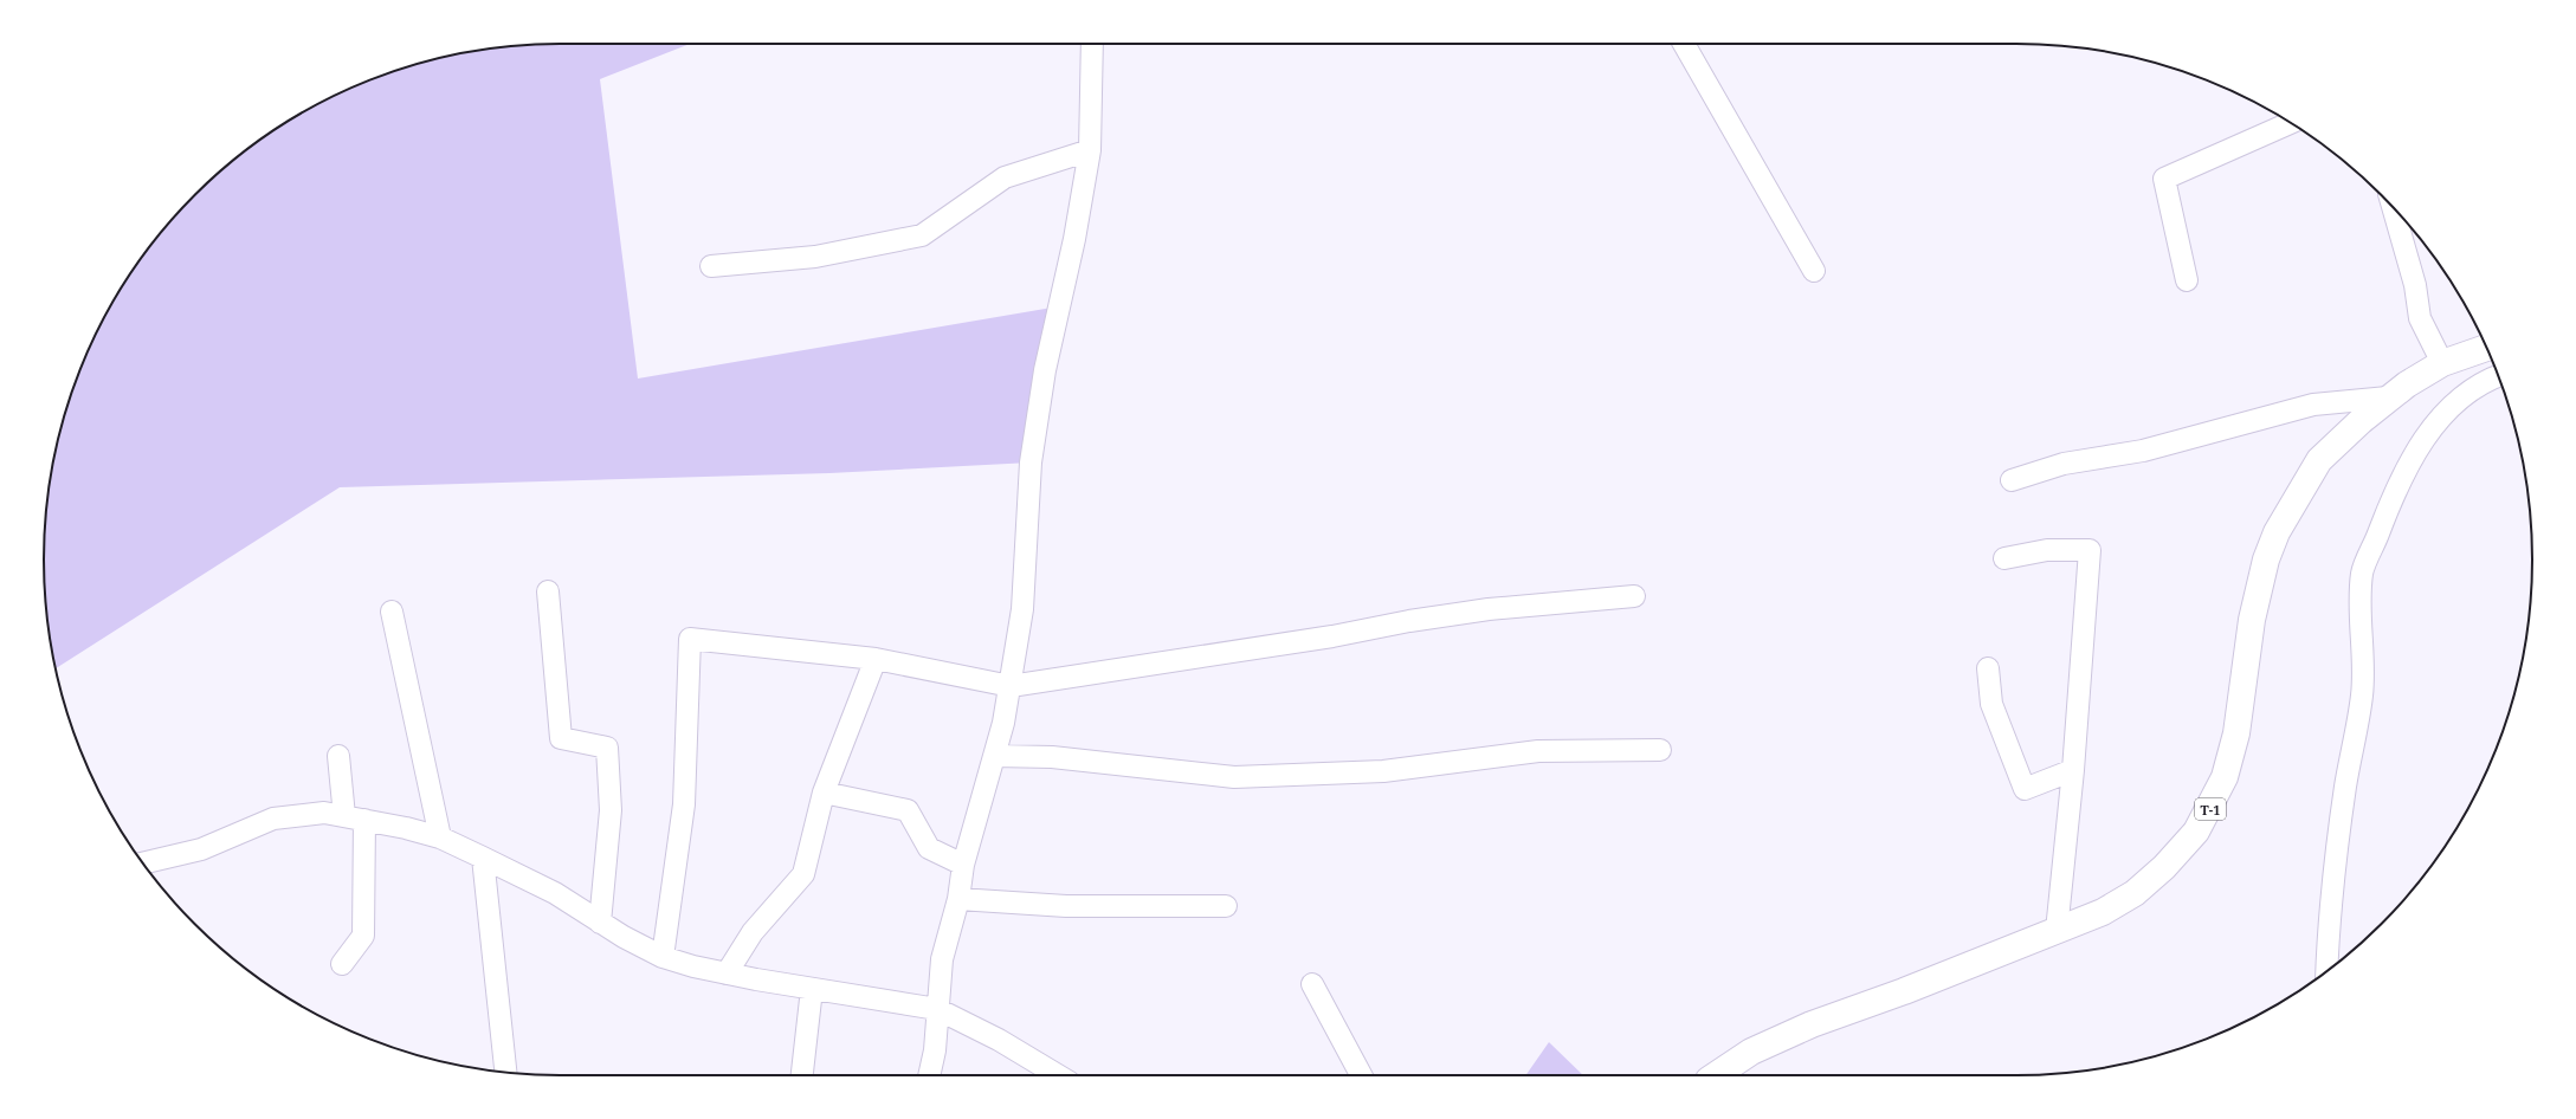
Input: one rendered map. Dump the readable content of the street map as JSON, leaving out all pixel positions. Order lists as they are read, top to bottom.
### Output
{
  "streets": {
    "highway": ["T-1"]
  }
}
